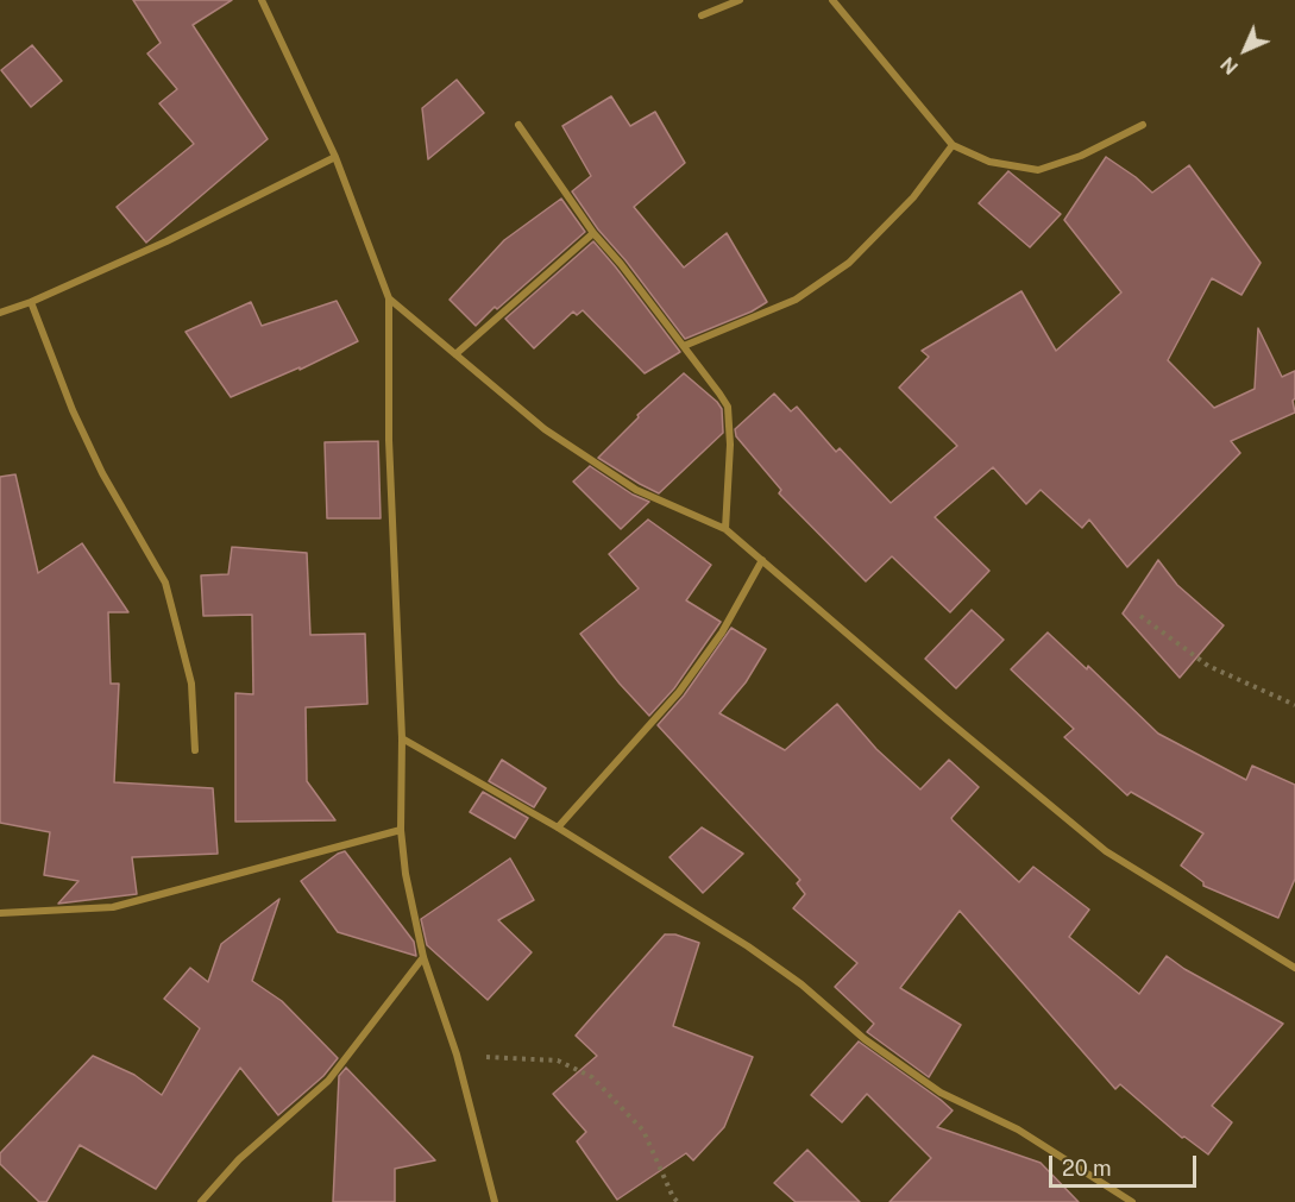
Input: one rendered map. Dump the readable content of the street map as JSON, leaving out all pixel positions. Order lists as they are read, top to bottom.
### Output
{
  "scale_bar": "20 m",
  "north": "bottom left"
}
